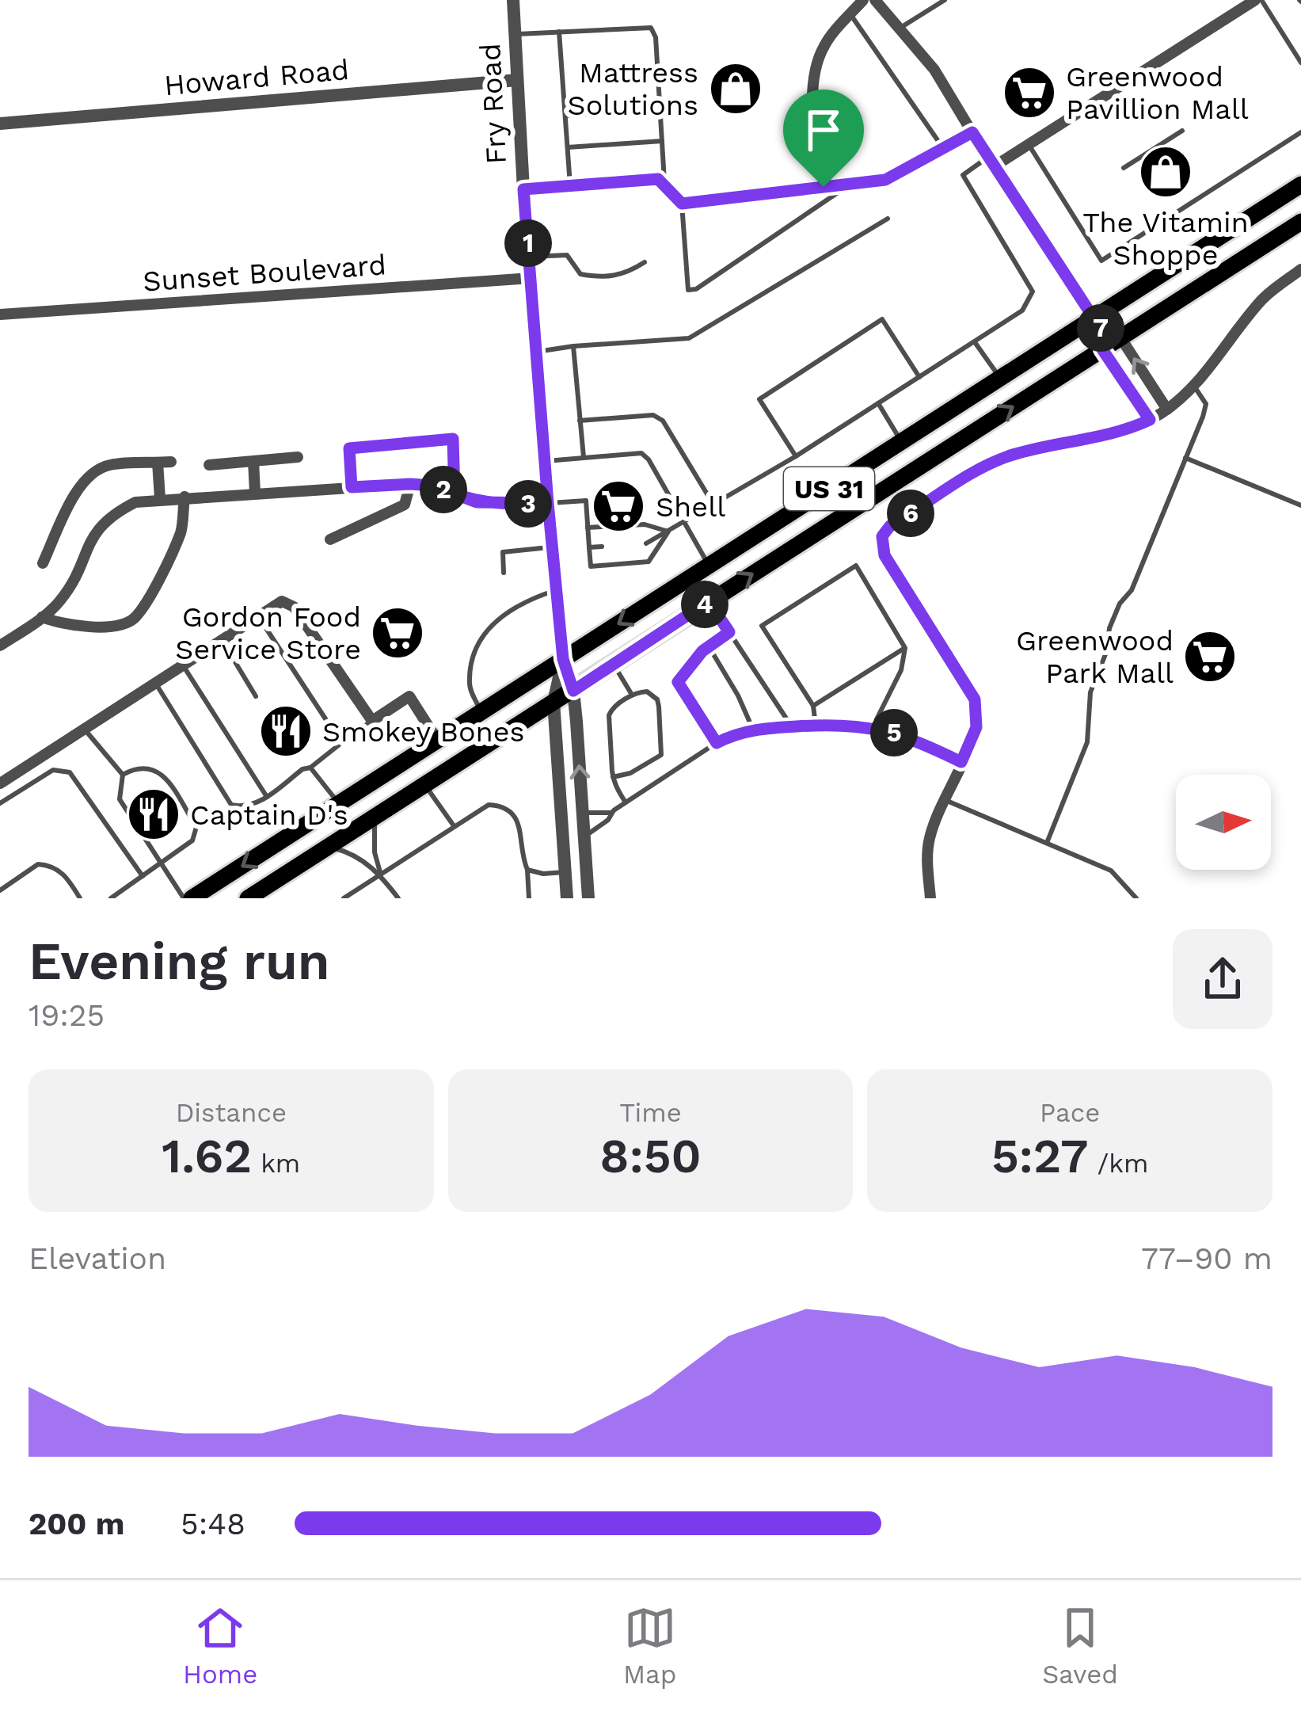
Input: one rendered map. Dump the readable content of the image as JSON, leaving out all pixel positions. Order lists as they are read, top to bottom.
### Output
{
  "streets": {
    "main road": ["US 31"],
    "street": ["Howard Road", "Fry Road", "Sunset Boulevard"]
  },
  "crossings": [
    ["Howard Road", "Fry Road"],
    ["Fry Road", "Sunset Boulevard"],
    ["Fry Road", "US 31"]
  ],
  "places": {
    "shop": ["Mattress Solutions", "The Vitamin Shoppe"],
    "supermarket": [
      "Greenwood Pavillion Mall",
      "Shell",
      "Gordon Food Service Store",
      "Greenwood Park Mall"
    ],
    "restaurant": ["Smokey Bones", "Captain D's"]
  },
  "north": "right",
  "page": {
    "pins": [
      "1",
      "7",
      "2",
      "3",
      "6",
      "4",
      "5"
    ],
    "heading": ["Evening run", "19:25"],
    "stats": [
      ["Distance", "1.62 km"],
      ["Time", "8:50"],
      ["Pace", "5:27 /km"]
    ],
    "chart": ["Elevation", "77–90 m"],
    "list": [
      {
        "name": "200 m",
        "note": "5:48"
      }
    ],
    "tabs": ["Home", "Map", "Saved"]
  }
}
